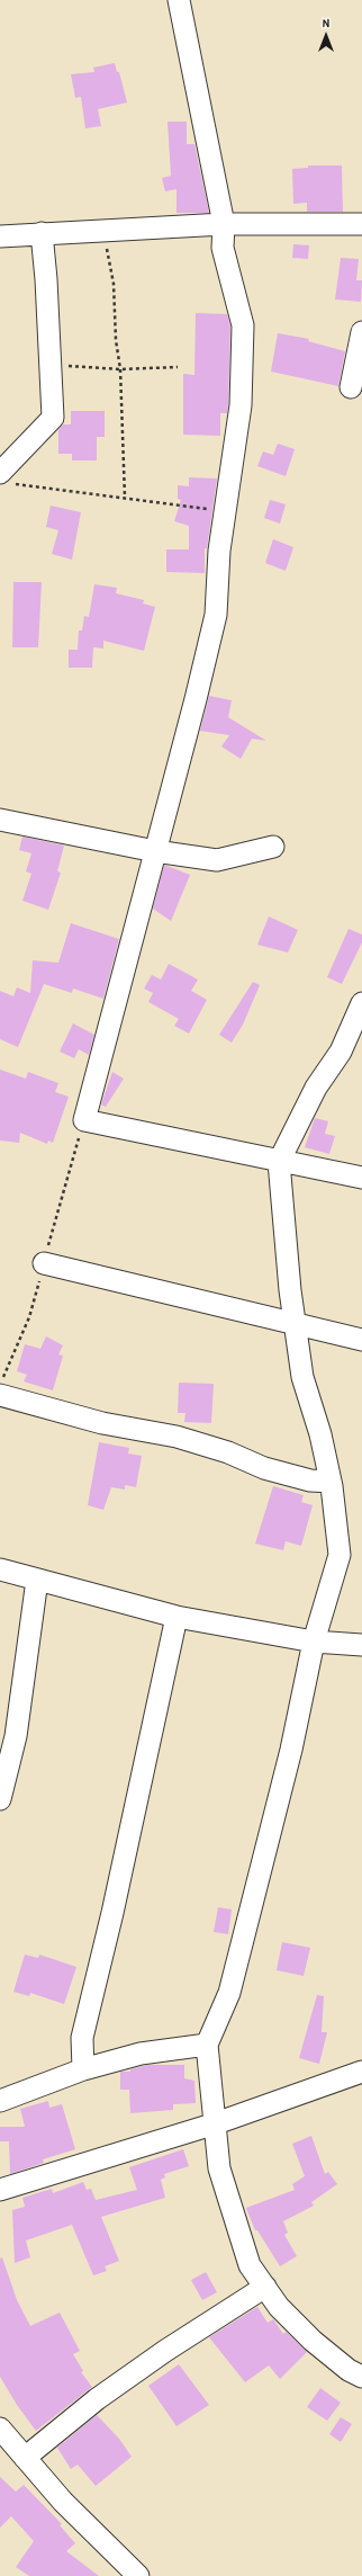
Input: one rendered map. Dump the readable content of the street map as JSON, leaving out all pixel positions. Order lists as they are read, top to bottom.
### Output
{
  "north": "top"
}
